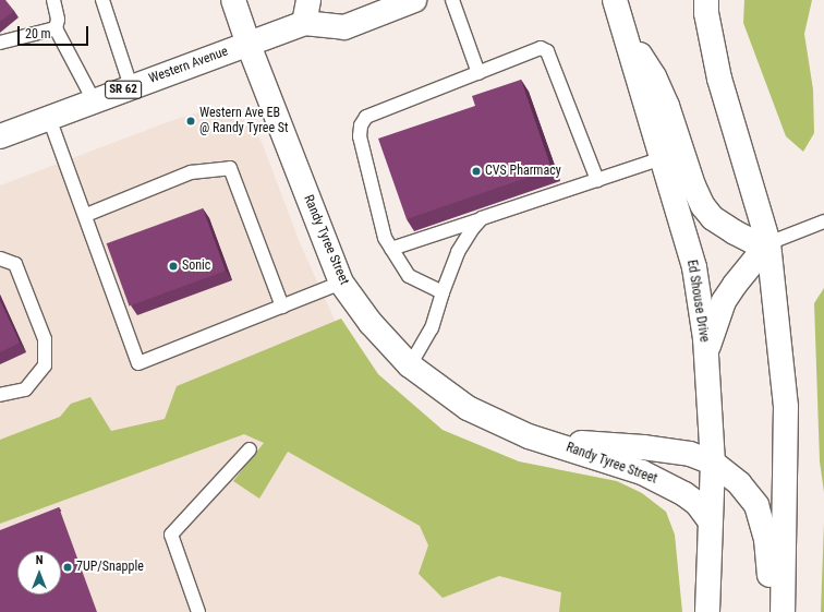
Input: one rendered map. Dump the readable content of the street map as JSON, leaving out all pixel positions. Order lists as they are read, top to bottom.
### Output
{
  "streets": {
    "street": [
      "Western Avenue",
      "SR 62",
      "Randy Tyree Street",
      "Ed Shouse Drive"
    ]
  },
  "crossings": [
    ["Western Avenue", "Randy Tyree Street"],
    ["Randy Tyree Street", "Ed Shouse Drive"]
  ],
  "places": [
    "Western Ave EB @ Randy Tyree St",
    "CVS Pharmacy",
    "Sonic",
    "7UP/Snapple"
  ],
  "scale_bar": "20 m",
  "north": "top"
}
